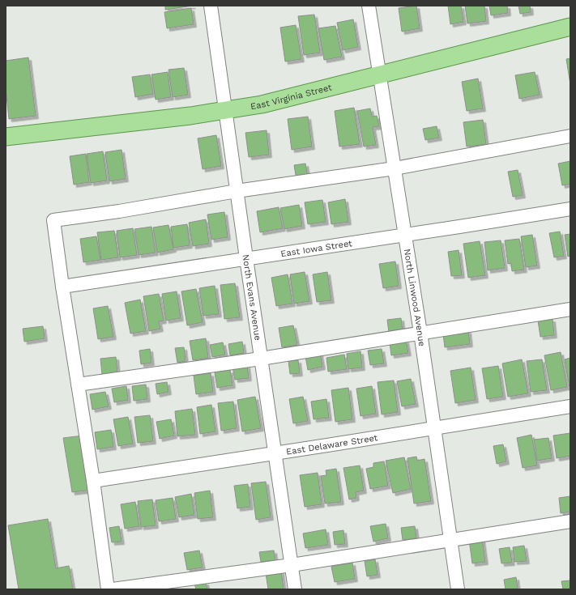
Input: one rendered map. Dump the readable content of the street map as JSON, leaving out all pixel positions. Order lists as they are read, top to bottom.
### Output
{
  "streets": {
    "main road": ["East Virginia Street"],
    "street": [
      "East Iowa Street",
      "North Linwood Avenue",
      "North Evans Avenue",
      "East Delaware Street"
    ]
  },
  "crossings": [
    ["East Virginia Street", "North Linwood Avenue"],
    ["East Virginia Street", "North Evans Avenue"],
    ["East Iowa Street", "North Linwood Avenue"],
    ["East Iowa Street", "North Evans Avenue"],
    ["North Linwood Avenue", "East Delaware Street"],
    ["North Evans Avenue", "East Delaware Street"]
  ]
}
